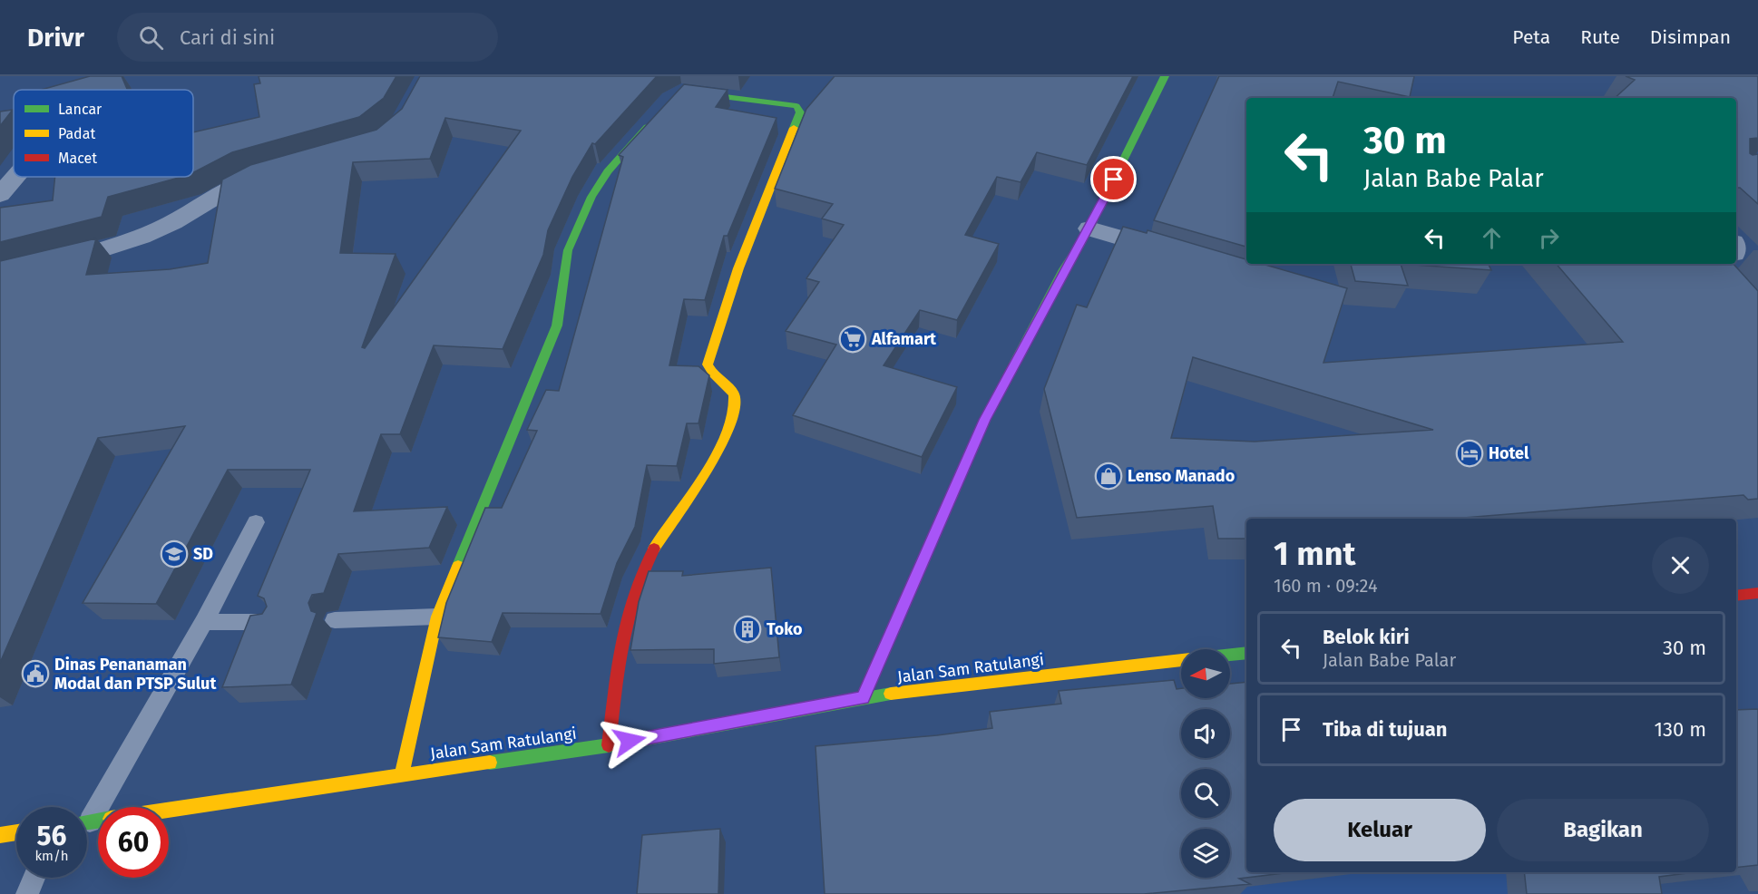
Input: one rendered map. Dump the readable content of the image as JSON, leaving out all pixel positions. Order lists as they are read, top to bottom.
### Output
{
  "streets": {
    "street": ["Jalan Sam Ratulangi"]
  },
  "places": {
    "supermarket": ["Alfamart"],
    "hotel": ["Hotel"],
    "shop": ["Lenso Manado"],
    "school or university": ["SD"],
    "building": ["Toko"],
    "public building": ["Dinas Penanaman Modal dan PTSP Sulut"]
  },
  "legend": ["Lancar", "Padat", "Macet"],
  "north": "left",
  "page": {
    "header": "Drivr",
    "search": "Cari di sini",
    "nav": ["Peta", "Rute", "Disimpan"],
    "turn": ["30 m", "Jalan Babe Palar"],
    "heading": ["1 mnt", "160 m · 09:24"],
    "list": [
      {
        "name": "Belok kiri",
        "note": "Jalan Babe Palar",
        "value": "30 m"
      },
      {
        "name": "Tiba di tujuan",
        "value": "130 m"
      }
    ],
    "buttons": ["Keluar", "Bagikan"],
    "speed": "56 km/h",
    "limit": "60"
  }
}
